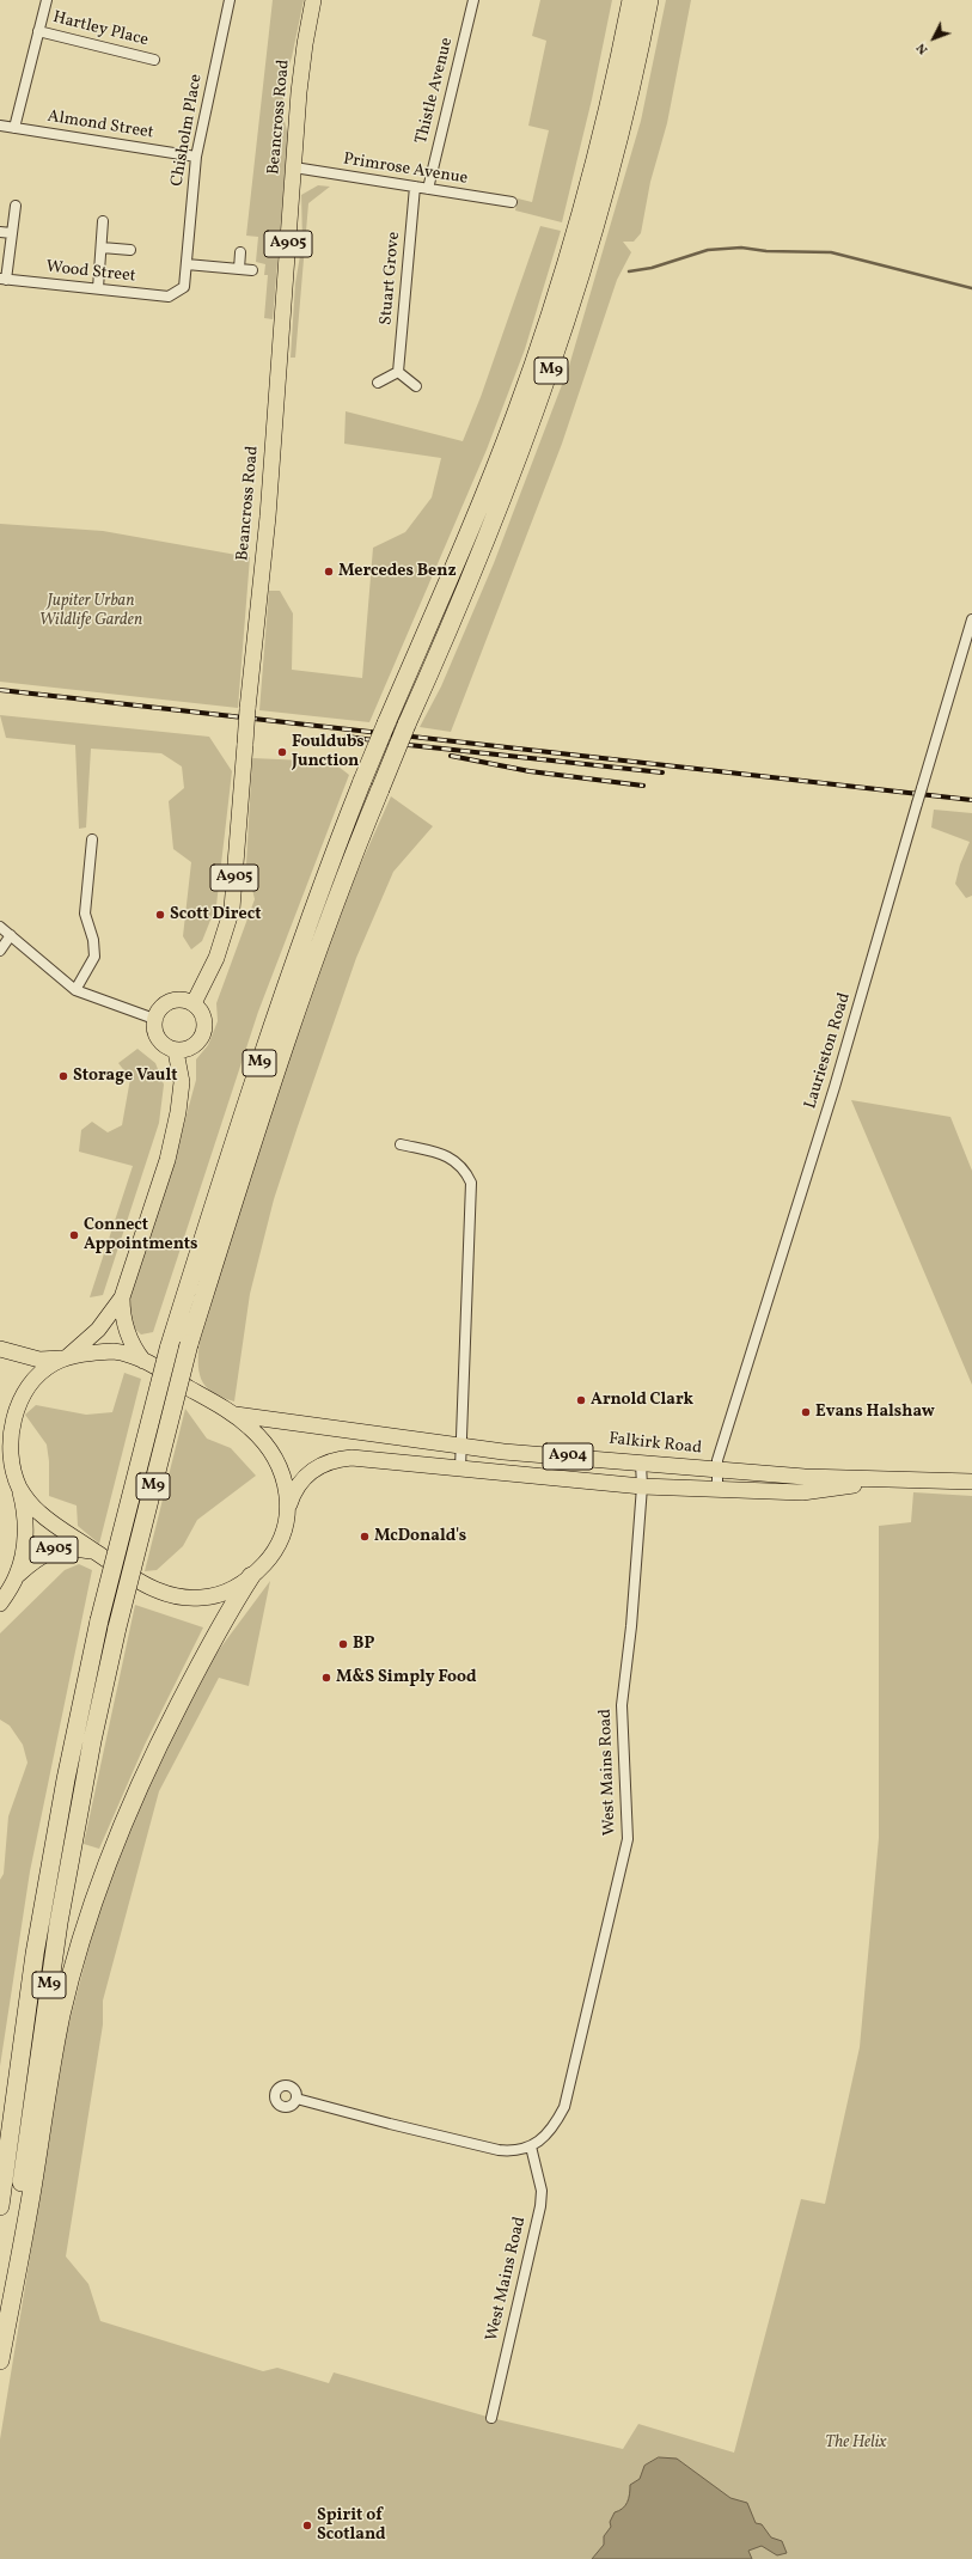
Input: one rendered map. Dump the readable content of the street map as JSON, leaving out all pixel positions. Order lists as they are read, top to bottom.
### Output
{
  "streets": {
    "highway": ["M9"],
    "main road": [
      "Beancross Road",
      "A905",
      "Falkirk Road",
      "A904"
    ],
    "street": [
      "Hartley Place",
      "Thistle Avenue",
      "Almond Street",
      "Chisholm Place",
      "Primrose Avenue",
      "Wood Street",
      "Stuart Grove",
      "Laurieston Road",
      "West Mains Road"
    ]
  },
  "crossings": [
    ["Thistle Avenue", "Primrose Avenue"],
    ["Beancross Road", "Primrose Avenue"],
    ["Almond Street", "Chisholm Place"],
    ["Chisholm Place", "Wood Street"],
    ["Primrose Avenue", "Stuart Grove"],
    ["Laurieston Road", "Falkirk Road"],
    ["Falkirk Road", "West Mains Road"]
  ],
  "parks": ["Jupiter Urban Wildlife Garden", "The Helix"],
  "places": [
    "Mercedes Benz",
    "Fouldubs Junction",
    "Scott Direct",
    "Storage Vault",
    "Connect Appointments",
    "Arnold Clark",
    "Evans Halshaw",
    "McDonald's",
    "BP",
    "M&S Simply Food",
    "Spirit of Scotland"
  ],
  "north": "bottom left"
}
